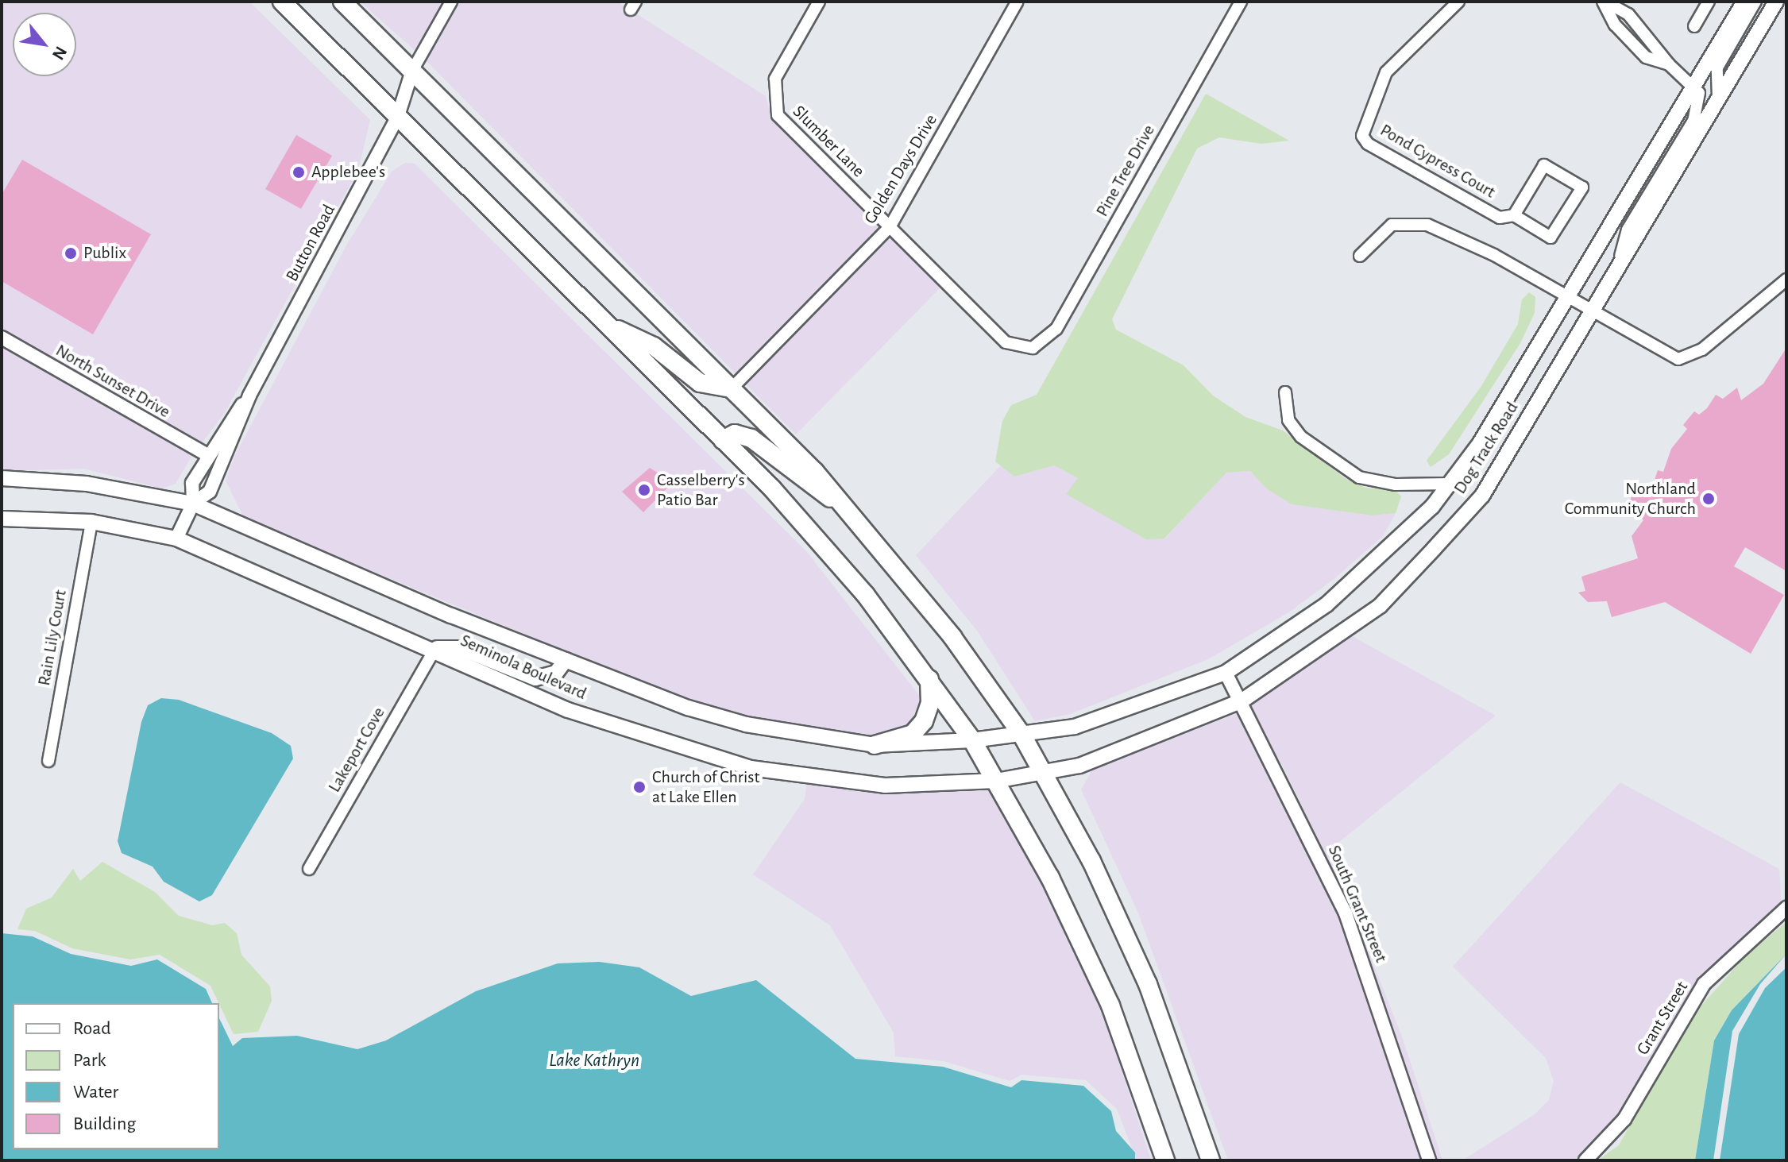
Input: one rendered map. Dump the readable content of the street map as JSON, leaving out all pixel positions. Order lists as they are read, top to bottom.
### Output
{
  "streets": {
    "main road": ["Dog Track Road", "Seminola Boulevard"],
    "street": [
      "Slumber Lane",
      "Pond Cypress Court",
      "Golden Days Drive",
      "Pine Tree Drive",
      "Button Road",
      "North Sunset Drive",
      "Rain Lily Court",
      "Lakeport Cove",
      "South Grant Street",
      "Grant Street"
    ]
  },
  "crossings": [
    ["Slumber Lane", "Golden Days Drive"],
    ["Slumber Lane", "Pine Tree Drive"],
    ["Button Road", "North Sunset Drive"],
    ["Button Road", "Seminola Boulevard"],
    ["Dog Track Road", "Seminola Boulevard"],
    ["Dog Track Road", "South Grant Street"],
    ["Rain Lily Court", "Seminola Boulevard"],
    ["Seminola Boulevard", "Lakeport Cove"]
  ],
  "water": ["Lake Kathryn"],
  "places": [
    "Applebee's",
    "Publix",
    "Casselberry's Patio Bar",
    "Northland Community Church",
    "Church of Christ at Lake Ellen"
  ],
  "legend": [
    "Road",
    "Park",
    "Water",
    "Building"
  ],
  "north": "bottom right"
}
